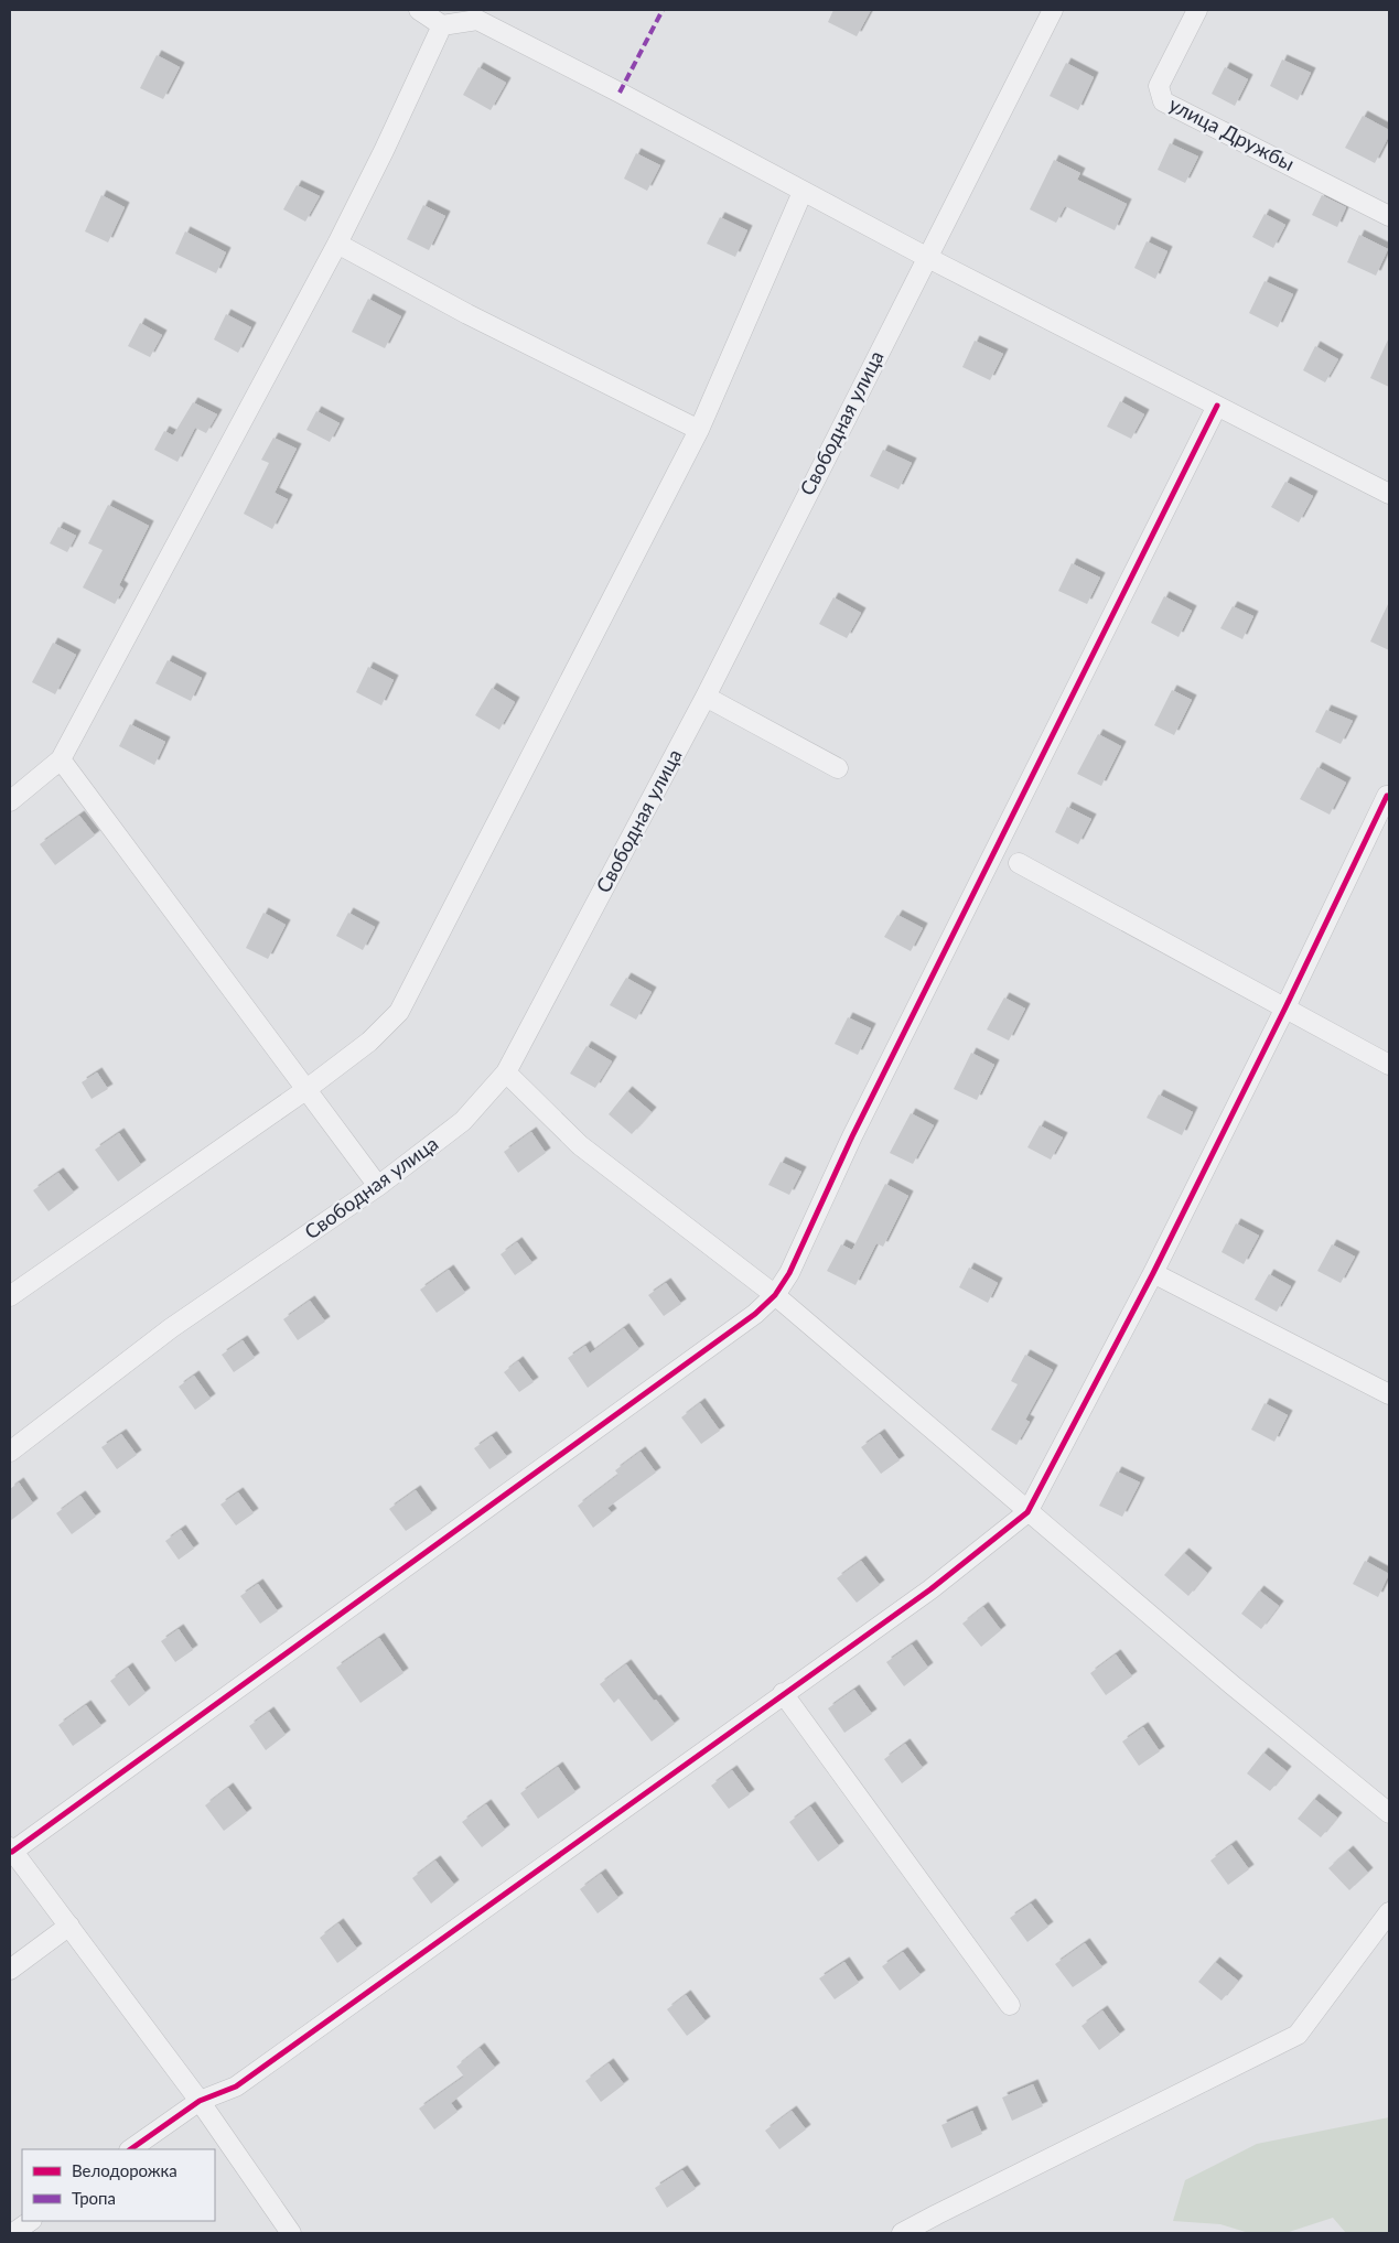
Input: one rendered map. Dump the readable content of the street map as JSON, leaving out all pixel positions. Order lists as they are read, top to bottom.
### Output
{
  "streets": {
    "street": ["улица Дружбы", "Свободная улица"]
  },
  "legend": ["Велодорожка", "Тропа"]
}
